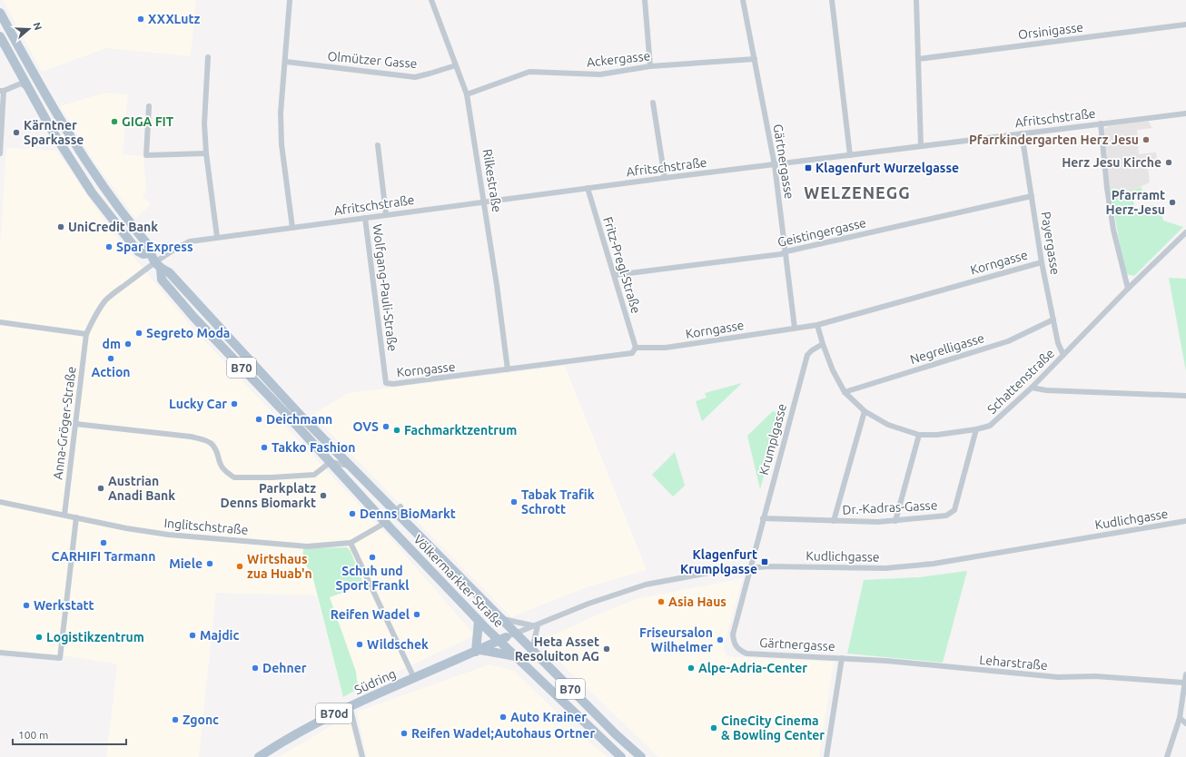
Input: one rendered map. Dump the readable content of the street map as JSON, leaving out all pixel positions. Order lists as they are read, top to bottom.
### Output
{
  "streets": {
    "main road": [
      "B70",
      "Völkermarkter Straße",
      "Südring",
      "B70d"
    ],
    "street": [
      "Orsinigasse",
      "Ackergasse",
      "Olmützer Gasse",
      "Afritschstraße",
      "Gärtnergasse",
      "Rilkestraße",
      "Geistingergasse",
      "Payergasse",
      "Korngasse",
      "Fritz-Pregl-Straße",
      "Wolfgang-Pauli-Straße",
      "Negrelligasse",
      "Schattenstraße",
      "Anna-Gröger-Straße",
      "Krumplgasse",
      "Dr.-Kadras-Gasse",
      "Kudlichgasse",
      "Inglitschstraße",
      "Leharstraße"
    ]
  },
  "crossings": [
    ["Ackergasse", "Gärtnergasse"],
    ["Ackergasse", "Rilkestraße"],
    ["Olmützer Gasse", "Rilkestraße"],
    ["Afritschstraße", "Gärtnergasse"],
    ["Afritschstraße", "Rilkestraße"],
    ["Afritschstraße", "Payergasse"],
    ["Afritschstraße", "Fritz-Pregl-Straße"],
    ["Afritschstraße", "Wolfgang-Pauli-Straße"],
    ["Afritschstraße", "Anna-Gröger-Straße"],
    ["Afritschstraße", "Völkermarkter Straße"],
    ["Gärtnergasse", "Geistingergasse"],
    ["Gärtnergasse", "Korngasse"],
    ["Gärtnergasse", "Krumplgasse"],
    ["Gärtnergasse", "Kudlichgasse"],
    ["Gärtnergasse", "Leharstraße"],
    ["Rilkestraße", "Korngasse"],
    ["Geistingergasse", "Payergasse"],
    ["Geistingergasse", "Fritz-Pregl-Straße"],
    ["Payergasse", "Korngasse"],
    ["Payergasse", "Negrelligasse"],
    ["Payergasse", "Schattenstraße"],
    ["Korngasse", "Fritz-Pregl-Straße"],
    ["Korngasse", "Wolfgang-Pauli-Straße"],
    ["Negrelligasse", "Schattenstraße"],
    ["Schattenstraße", "Krumplgasse"],
    ["Schattenstraße", "Dr.-Kadras-Gasse"],
    ["Anna-Gröger-Straße", "Inglitschstraße"],
    ["Anna-Gröger-Straße", "Völkermarkter Straße"],
    ["Krumplgasse", "Dr.-Kadras-Gasse"],
    ["Krumplgasse", "Kudlichgasse"],
    ["Kudlichgasse", "Südring"]
  ],
  "districts": ["WELZENEGG"],
  "places": {
    "other": [
      "XXXLutz",
      "GIGA FIT",
      "Kärntner Sparkasse",
      "Pfarrkindergarten Herz Jesu",
      "Herz Jesu Kirche",
      "Pfarramt Herz-Jesu",
      "UniCredit Bank",
      "Spar Express",
      "Segreto Moda",
      "dm",
      "Action",
      "Lucky Car",
      "Deichmann",
      "OVS",
      "Fachmarktzentrum",
      "Takko Fashion",
      "Austrian Anadi Bank",
      "Parkplatz Denns Biomarkt",
      "Tabak Trafik Schrott",
      "Denns BioMarkt",
      "CARHIFI Tarmann",
      "Schuh und Sport Frankl",
      "Miele",
      "Wirtshaus zua Huab'n",
      "Asia Haus",
      "Werkstatt",
      "Reifen Wadel",
      "Majdic",
      "Logistikzentrum",
      "Friseursalon Wilhelmer",
      "Wildschek",
      "Heta Asset Resoluiton AG",
      "Dehner",
      "Alpe-Adria-Center",
      "Auto Krainer",
      "Zgonc",
      "CineCity Cinema & Bowling Center",
      "Reifen Wadel;Autohaus Ortner"
    ],
    "transit": ["Klagenfurt Wurzelgasse", "Klagenfurt Krumplgasse"]
  },
  "scale_bar": "100 m",
  "north": "right"
}
